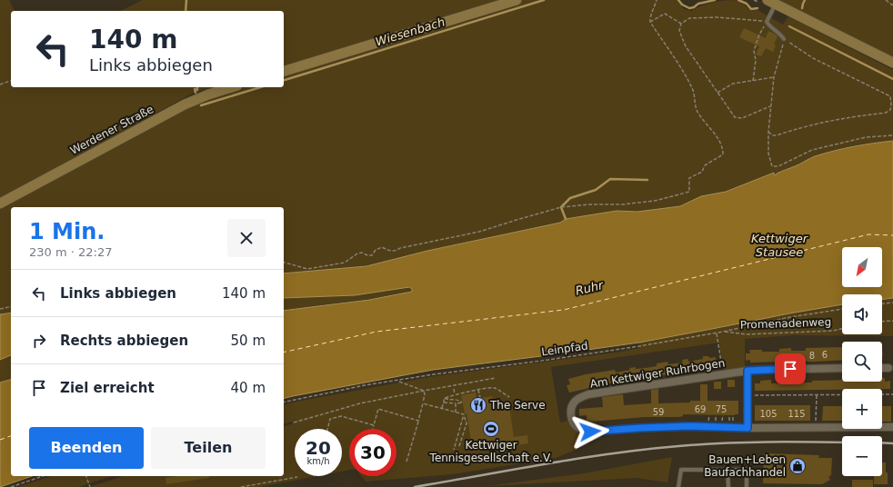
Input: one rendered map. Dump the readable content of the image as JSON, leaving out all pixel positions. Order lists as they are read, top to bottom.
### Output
{
  "streets": {
    "main road": ["Werdener Straße"],
    "street": ["Am Kettwiger Ruhrbogen"],
    "path": ["Promenadenweg", "Leinpfad"]
  },
  "crossings": [
    ["Promenadenweg", "Leinpfad"]
  ],
  "water": ["Wiesenbach", "Kettwiger Stausee", "Ruhr"],
  "places": {
    "restaurant": ["The Serve"],
    "sports": ["Kettwiger Tennisgesellschaft e.V."],
    "shop": ["Bauen+Leben Baufachhandel"]
  },
  "house_numbers": [
    "6",
    "8",
    "69",
    "75",
    "59",
    "105",
    "115"
  ],
  "north": "bottom left",
  "page": {
    "turn": ["140 m", "Links abbiegen"],
    "heading": ["1 Min.", "230 m · 22:27"],
    "map_buttons": ["+", "−"],
    "list": [
      {
        "name": "Links abbiegen",
        "value": "140 m"
      },
      {
        "name": "Rechts abbiegen",
        "value": "50 m"
      },
      {
        "name": "Ziel erreicht",
        "value": "40 m"
      }
    ],
    "buttons": ["Beenden", "Teilen"],
    "speed": "20 km/h",
    "limit": "30"
  }
}
